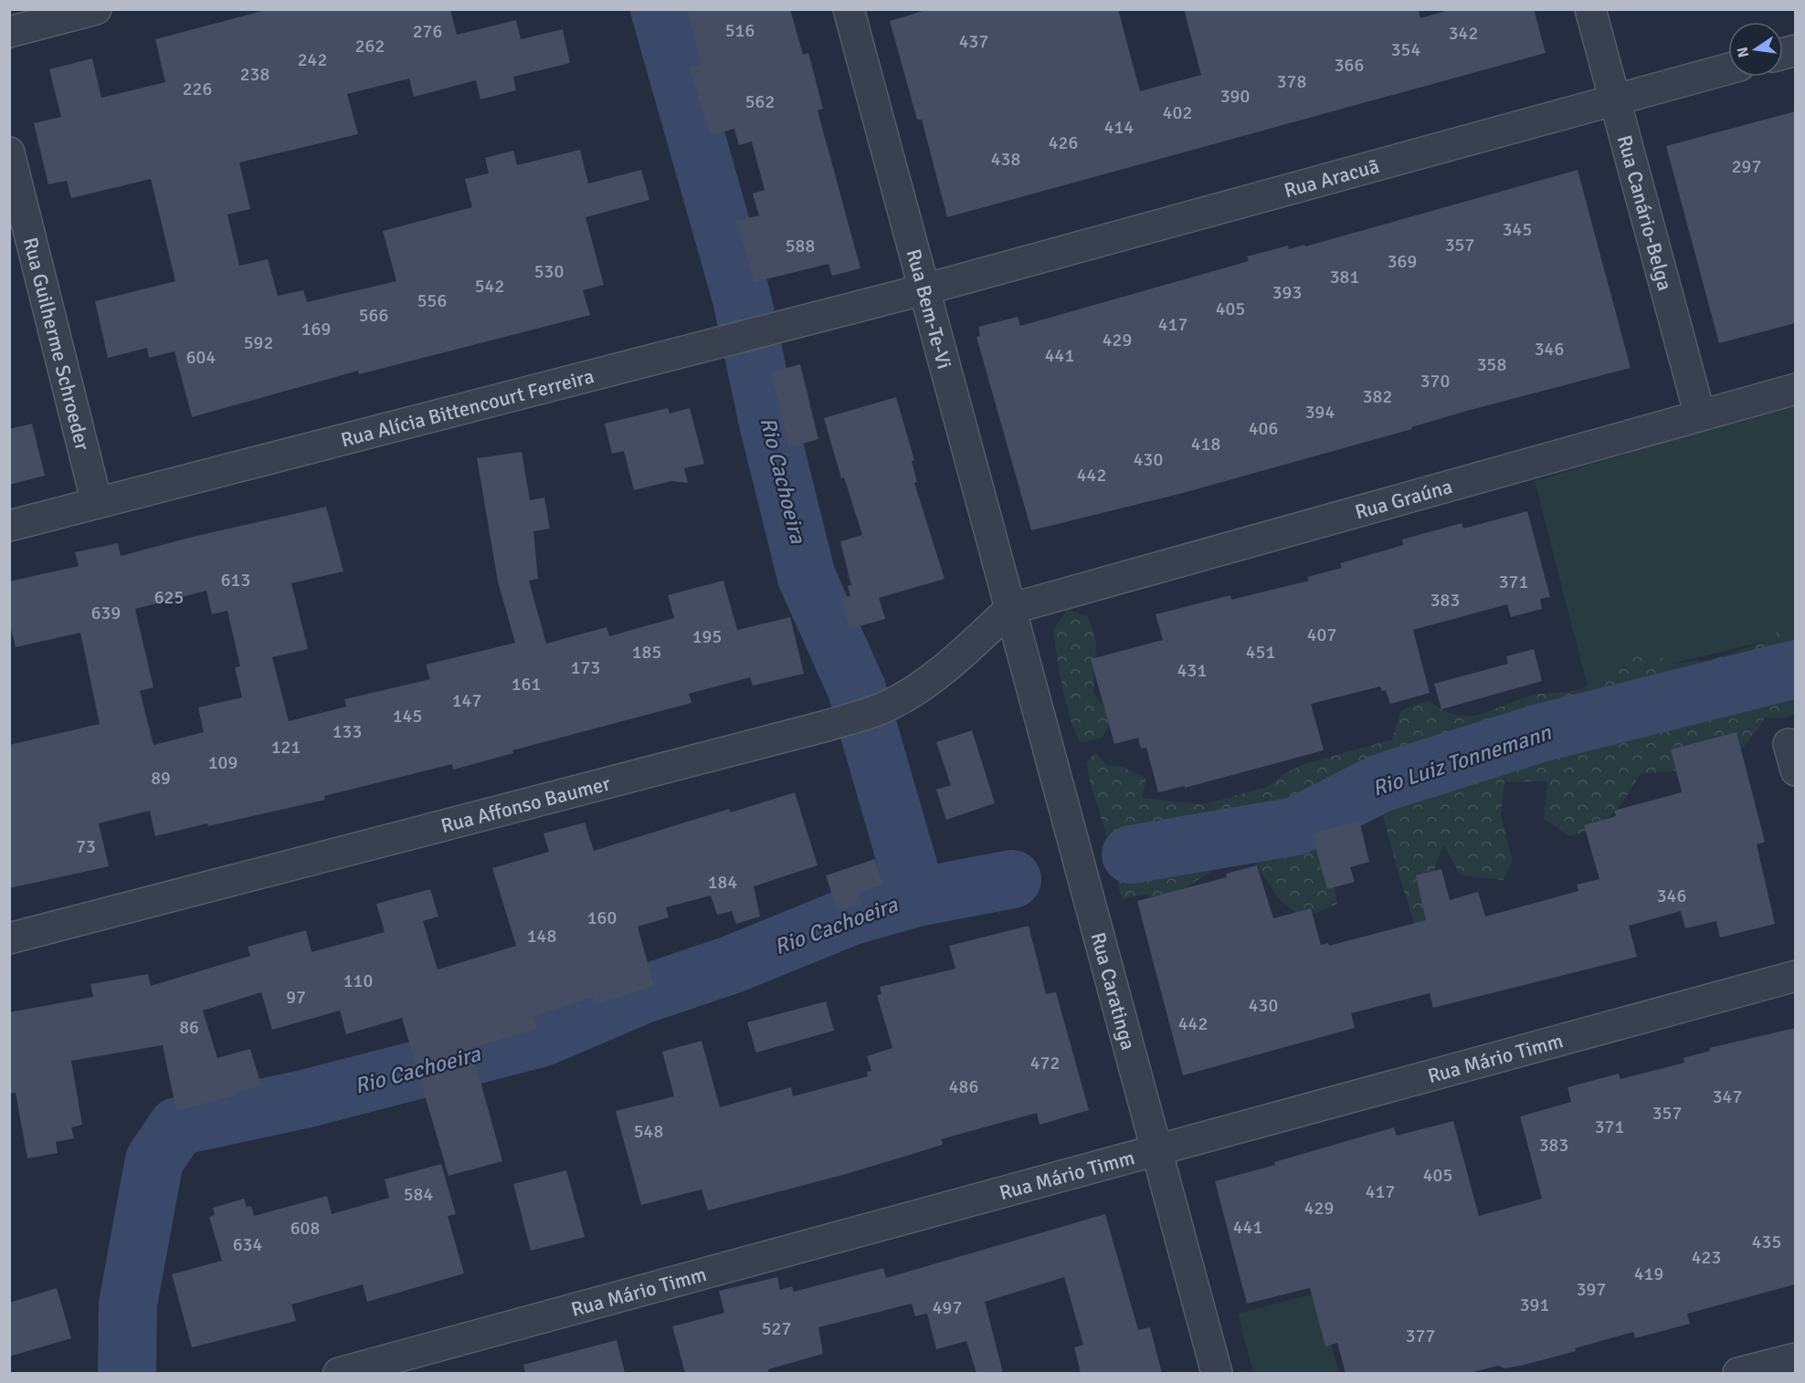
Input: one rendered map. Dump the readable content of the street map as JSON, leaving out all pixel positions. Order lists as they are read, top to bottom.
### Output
{
  "streets": {
    "street": [
      "Rua Aracuã",
      "Rua Canário-Belga",
      "Rua Bem-Te-Vi",
      "Rua Guilherme Schroeder",
      "Rua Alícia Bittencourt Ferreira",
      "Rua Graúna",
      "Rua Affonso Baumer",
      "Rua Caratinga",
      "Rua Mário Timm"
    ]
  },
  "crossings": [
    ["Rua Aracuã", "Rua Canário-Belga"],
    ["Rua Aracuã", "Rua Bem-Te-Vi"],
    ["Rua Aracuã", "Rua Alícia Bittencourt Ferreira"],
    ["Rua Canário-Belga", "Rua Graúna"],
    ["Rua Bem-Te-Vi", "Rua Alícia Bittencourt Ferreira"],
    ["Rua Bem-Te-Vi", "Rua Graúna"],
    ["Rua Bem-Te-Vi", "Rua Affonso Baumer"],
    ["Rua Bem-Te-Vi", "Rua Caratinga"],
    ["Rua Guilherme Schroeder", "Rua Alícia Bittencourt Ferreira"],
    ["Rua Graúna", "Rua Affonso Baumer"],
    ["Rua Graúna", "Rua Caratinga"],
    ["Rua Affonso Baumer", "Rua Caratinga"],
    ["Rua Caratinga", "Rua Mário Timm"]
  ],
  "water": ["Rio Cachoeira", "Rio Luiz Tonnemann"],
  "house_numbers": [
    "516",
    "276",
    "342",
    "437",
    "262",
    "354",
    "242",
    "366",
    "238",
    "378",
    "226",
    "390",
    "562",
    "402",
    "414",
    "426",
    "438",
    "297",
    "345",
    "357",
    "588",
    "369",
    "530",
    "381",
    "542",
    "393",
    "556",
    "405",
    "566",
    "417",
    "169",
    "429",
    "592",
    "346",
    "441",
    "604",
    "358",
    "370",
    "382",
    "394",
    "406",
    "418",
    "430",
    "442",
    "613",
    "371",
    "625",
    "383",
    "639",
    "407",
    "195",
    "185",
    "451",
    "173",
    "431",
    "161",
    "147",
    "145",
    "133",
    "121",
    "109",
    "89",
    "73",
    "184",
    "346",
    "160",
    "148",
    "110",
    "97",
    "430",
    "442",
    "86",
    "472",
    "486",
    "347",
    "357",
    "371",
    "548",
    "383",
    "405",
    "417",
    "584",
    "429",
    "441",
    "608",
    "435",
    "634",
    "423",
    "419",
    "397",
    "391",
    "497",
    "527",
    "377"
  ],
  "north": "left"
}
